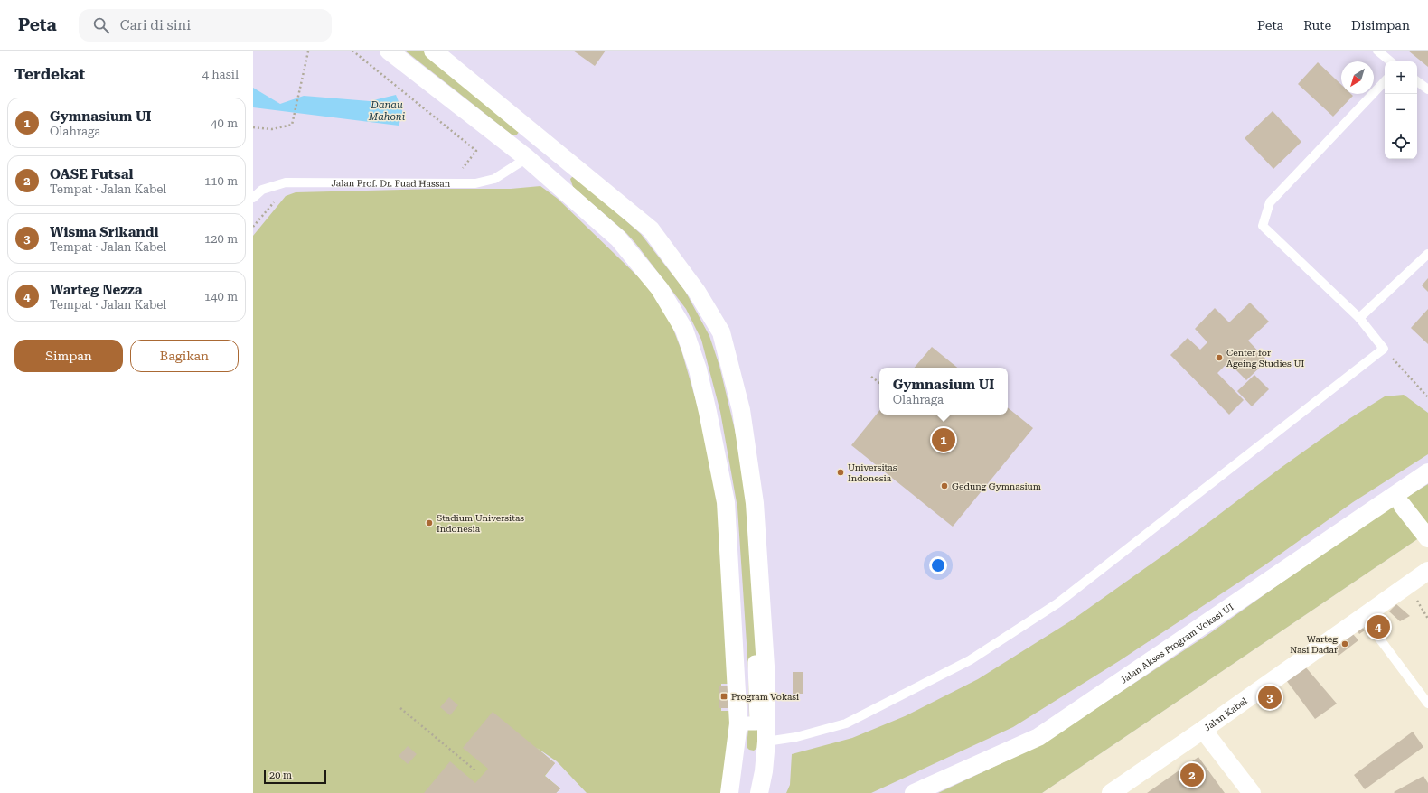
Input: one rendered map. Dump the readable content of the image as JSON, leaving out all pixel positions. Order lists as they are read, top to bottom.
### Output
{
  "streets": {
    "street": ["Jalan Akses Program Vokasi UI", "Jalan Kabel"],
    "lane": ["Jalan Prof. Dr. Fuad Hassan"]
  },
  "water": ["Danau Mahoni"],
  "places": {
    "other": [
      "Center for Ageing Studies UI",
      "Universitas Indonesia",
      "Gedung Gymnasium",
      "Stadium Universitas Indonesia",
      "Warteg Nasi Dadar"
    ],
    "transit": ["Program Vokasi"]
  },
  "scale_bar": "20 m",
  "north": "bottom left",
  "page": {
    "header": "Peta",
    "search": "Cari di sini",
    "nav": ["Peta", "Rute", "Disimpan"],
    "heading": ["Terdekat", "4 hasil"],
    "map_buttons": ["+", "−"],
    "list": [
      {
        "mark": "1",
        "name": "Gymnasium UI",
        "note": "Olahraga",
        "value": "40 m"
      },
      {
        "mark": "2",
        "name": "OASE Futsal",
        "note": "Tempat · Jalan Kabel",
        "value": "110 m"
      },
      {
        "mark": "3",
        "name": "Wisma Srikandi",
        "note": "Tempat · Jalan Kabel",
        "value": "120 m"
      },
      {
        "mark": "4",
        "name": "Warteg Nezza",
        "note": "Tempat · Jalan Kabel",
        "value": "140 m"
      }
    ],
    "buttons": ["Simpan", "Bagikan"],
    "popup": ["Gymnasium UI", "Olahraga"],
    "pins": [
      "1",
      "4",
      "3",
      "2"
    ],
    "scale": "20 m"
  }
}
